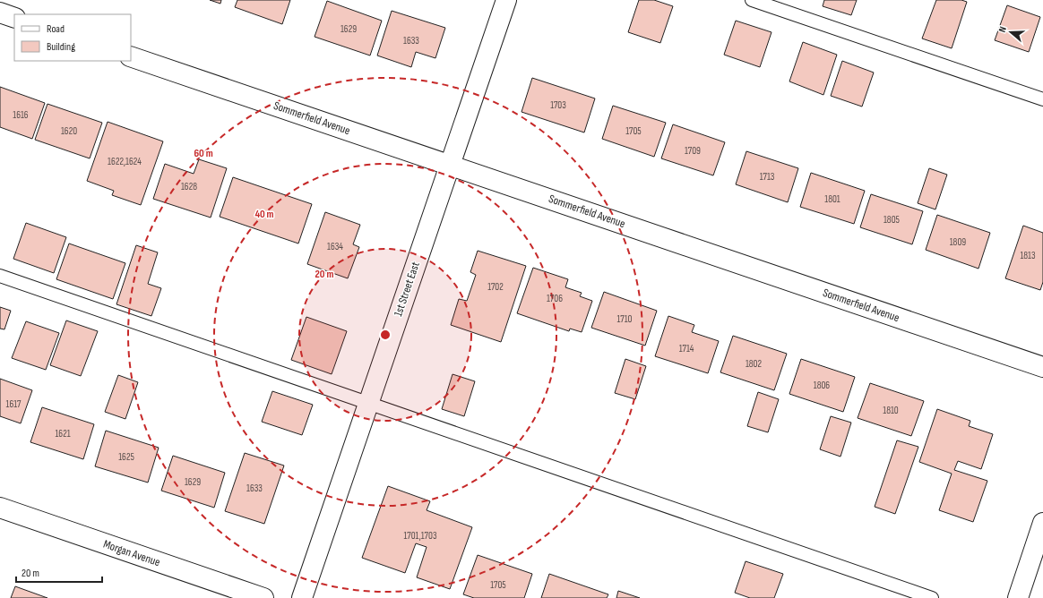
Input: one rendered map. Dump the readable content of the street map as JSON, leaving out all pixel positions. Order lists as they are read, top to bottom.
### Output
{
  "streets": {
    "street": ["Sommerfield Avenue", "1st Street East", "Morgan Avenue"]
  },
  "crossings": [
    ["Sommerfield Avenue", "1st Street East"]
  ],
  "house_numbers": [
    "1629",
    "1633",
    "1703",
    "1616",
    "1620",
    "1705",
    "1709",
    "1622,1624",
    "1713",
    "1628",
    "1801",
    "1805",
    "1809",
    "1634",
    "1813",
    "1702",
    "1706",
    "1710",
    "1714",
    "1802",
    "1806",
    "1617",
    "1810",
    "1621",
    "1625",
    "1629",
    "1633",
    "1701,1703",
    "1705"
  ],
  "legend": ["Road", "Building"],
  "scale_bar": "20 m",
  "north": "left",
  "rings": ["60 m", "40 m", "20 m"]
}
